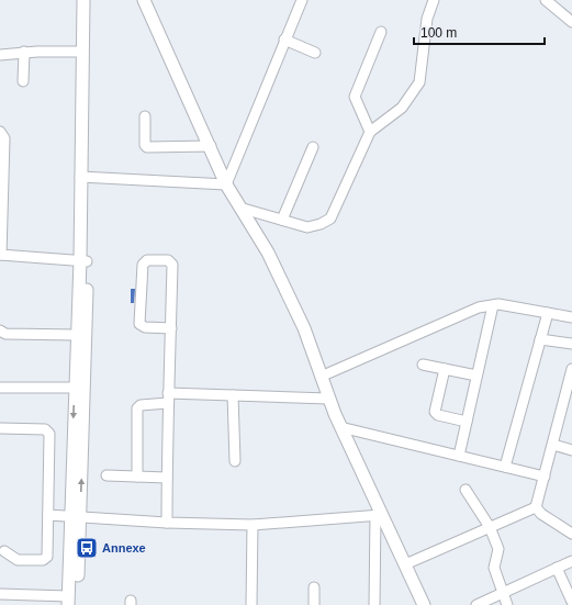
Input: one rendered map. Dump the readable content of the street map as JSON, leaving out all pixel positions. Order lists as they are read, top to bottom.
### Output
{
  "places": {
    "bus stop": ["Annexe"]
  },
  "scale_bar": "100 m"
}
